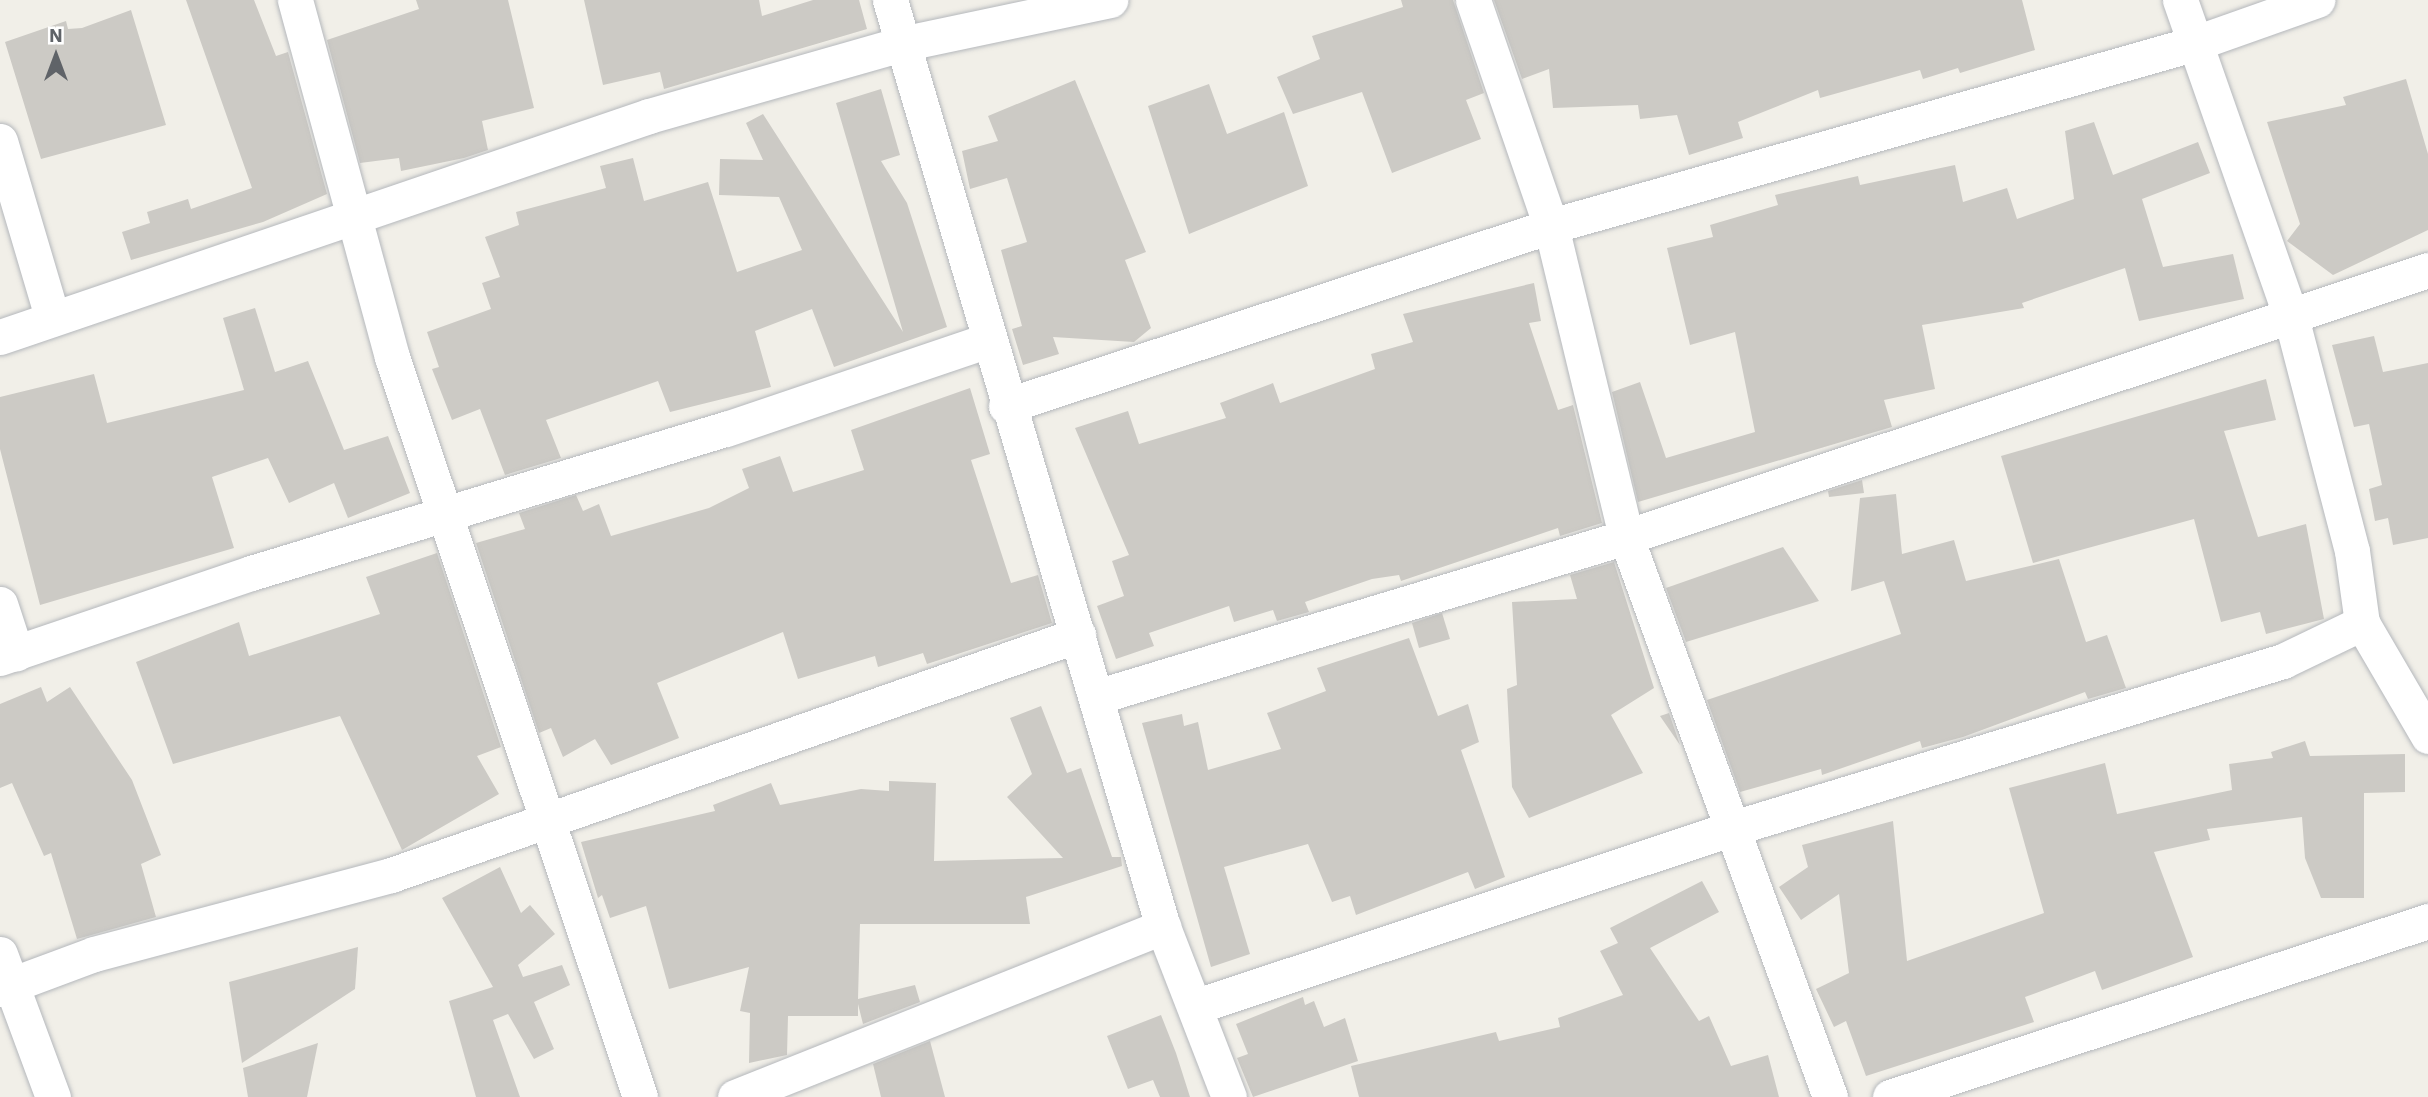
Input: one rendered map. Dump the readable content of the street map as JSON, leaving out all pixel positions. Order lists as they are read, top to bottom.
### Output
{
  "north": "top"
}
